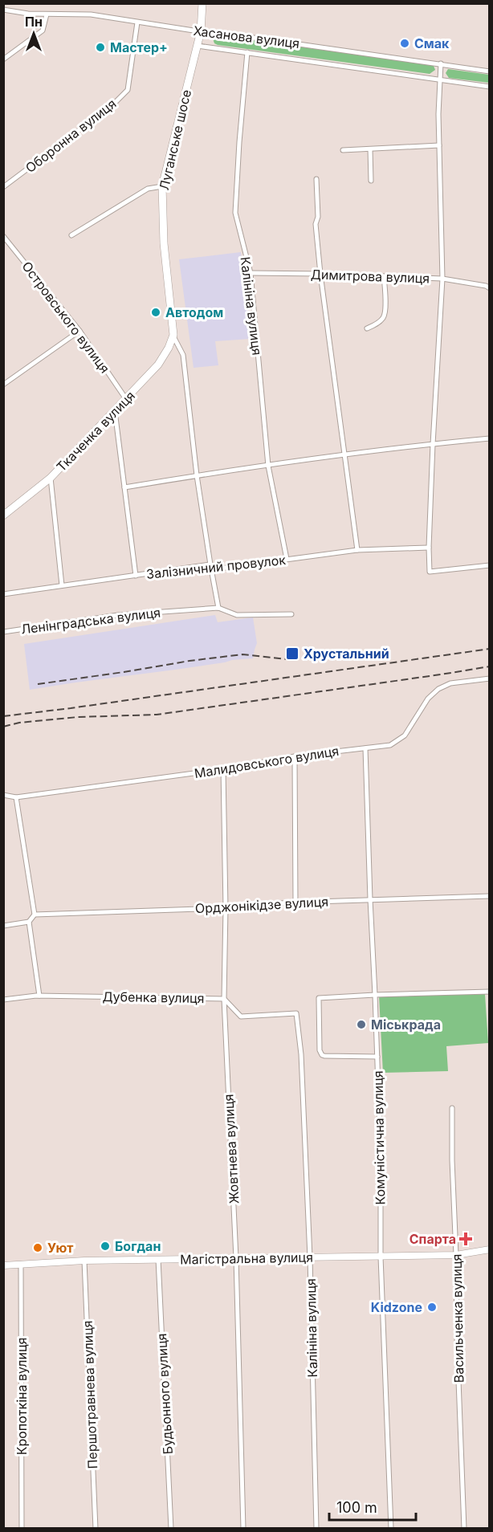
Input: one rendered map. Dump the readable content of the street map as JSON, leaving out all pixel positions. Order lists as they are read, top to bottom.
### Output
{
  "streets": {
    "main road": ["Луганське шосе", "Ткаченка вулиця"],
    "street": [
      "Хасанова вулиця",
      "Оборонна вулиця",
      "Димитрова вулиця",
      "Калініна вулиця",
      "Островського вулиця",
      "Залізничний провулок",
      "Ленінградська вулиця",
      "Малидовського вулиця",
      "Орджонікідзе вулиця",
      "Дубенка вулиця",
      "Комуністична вулиця",
      "Жовтнева вулиця",
      "Магістральна вулиця",
      "Васильченка вулиця",
      "Будьонного вулиця",
      "Першотравнева вулиця",
      "Кропоткіна вулиця"
    ]
  },
  "crossings": [
    ["Хасанова вулиця", "Оборонна вулиця"],
    ["Хасанова вулиця", "Луганське шосе"],
    ["Хасанова вулиця", "Калініна вулиця"],
    ["Луганське шосе", "Ткаченка вулиця"],
    ["Димитрова вулиця", "Калініна вулиця"],
    ["Калініна вулиця", "Залізничний провулок"],
    ["Калініна вулиця", "Дубенка вулиця"],
    ["Калініна вулиця", "Магістральна вулиця"],
    ["Островського вулиця", "Ткаченка вулиця"],
    ["Малидовського вулиця", "Комуністична вулиця"],
    ["Малидовського вулиця", "Жовтнева вулиця"],
    ["Орджонікідзе вулиця", "Комуністична вулиця"],
    ["Орджонікідзе вулиця", "Жовтнева вулиця"],
    ["Дубенка вулиця", "Жовтнева вулиця"],
    ["Комуністична вулиця", "Магістральна вулиця"],
    ["Жовтнева вулиця", "Магістральна вулиця"],
    ["Магістральна вулиця", "Васильченка вулиця"],
    ["Магістральна вулиця", "Будьонного вулиця"],
    ["Магістральна вулиця", "Першотравнева вулиця"],
    ["Магістральна вулиця", "Кропоткіна вулиця"]
  ],
  "places": {
    "other": [
      "Смак",
      "Мастер+",
      "Автодом",
      "Міськрада",
      "Богдан",
      "Уют",
      "Kidzone"
    ],
    "transit": ["Хрустальний"],
    "health": ["Спарта"]
  },
  "scale_bar": "100 m",
  "north": "top"
}
